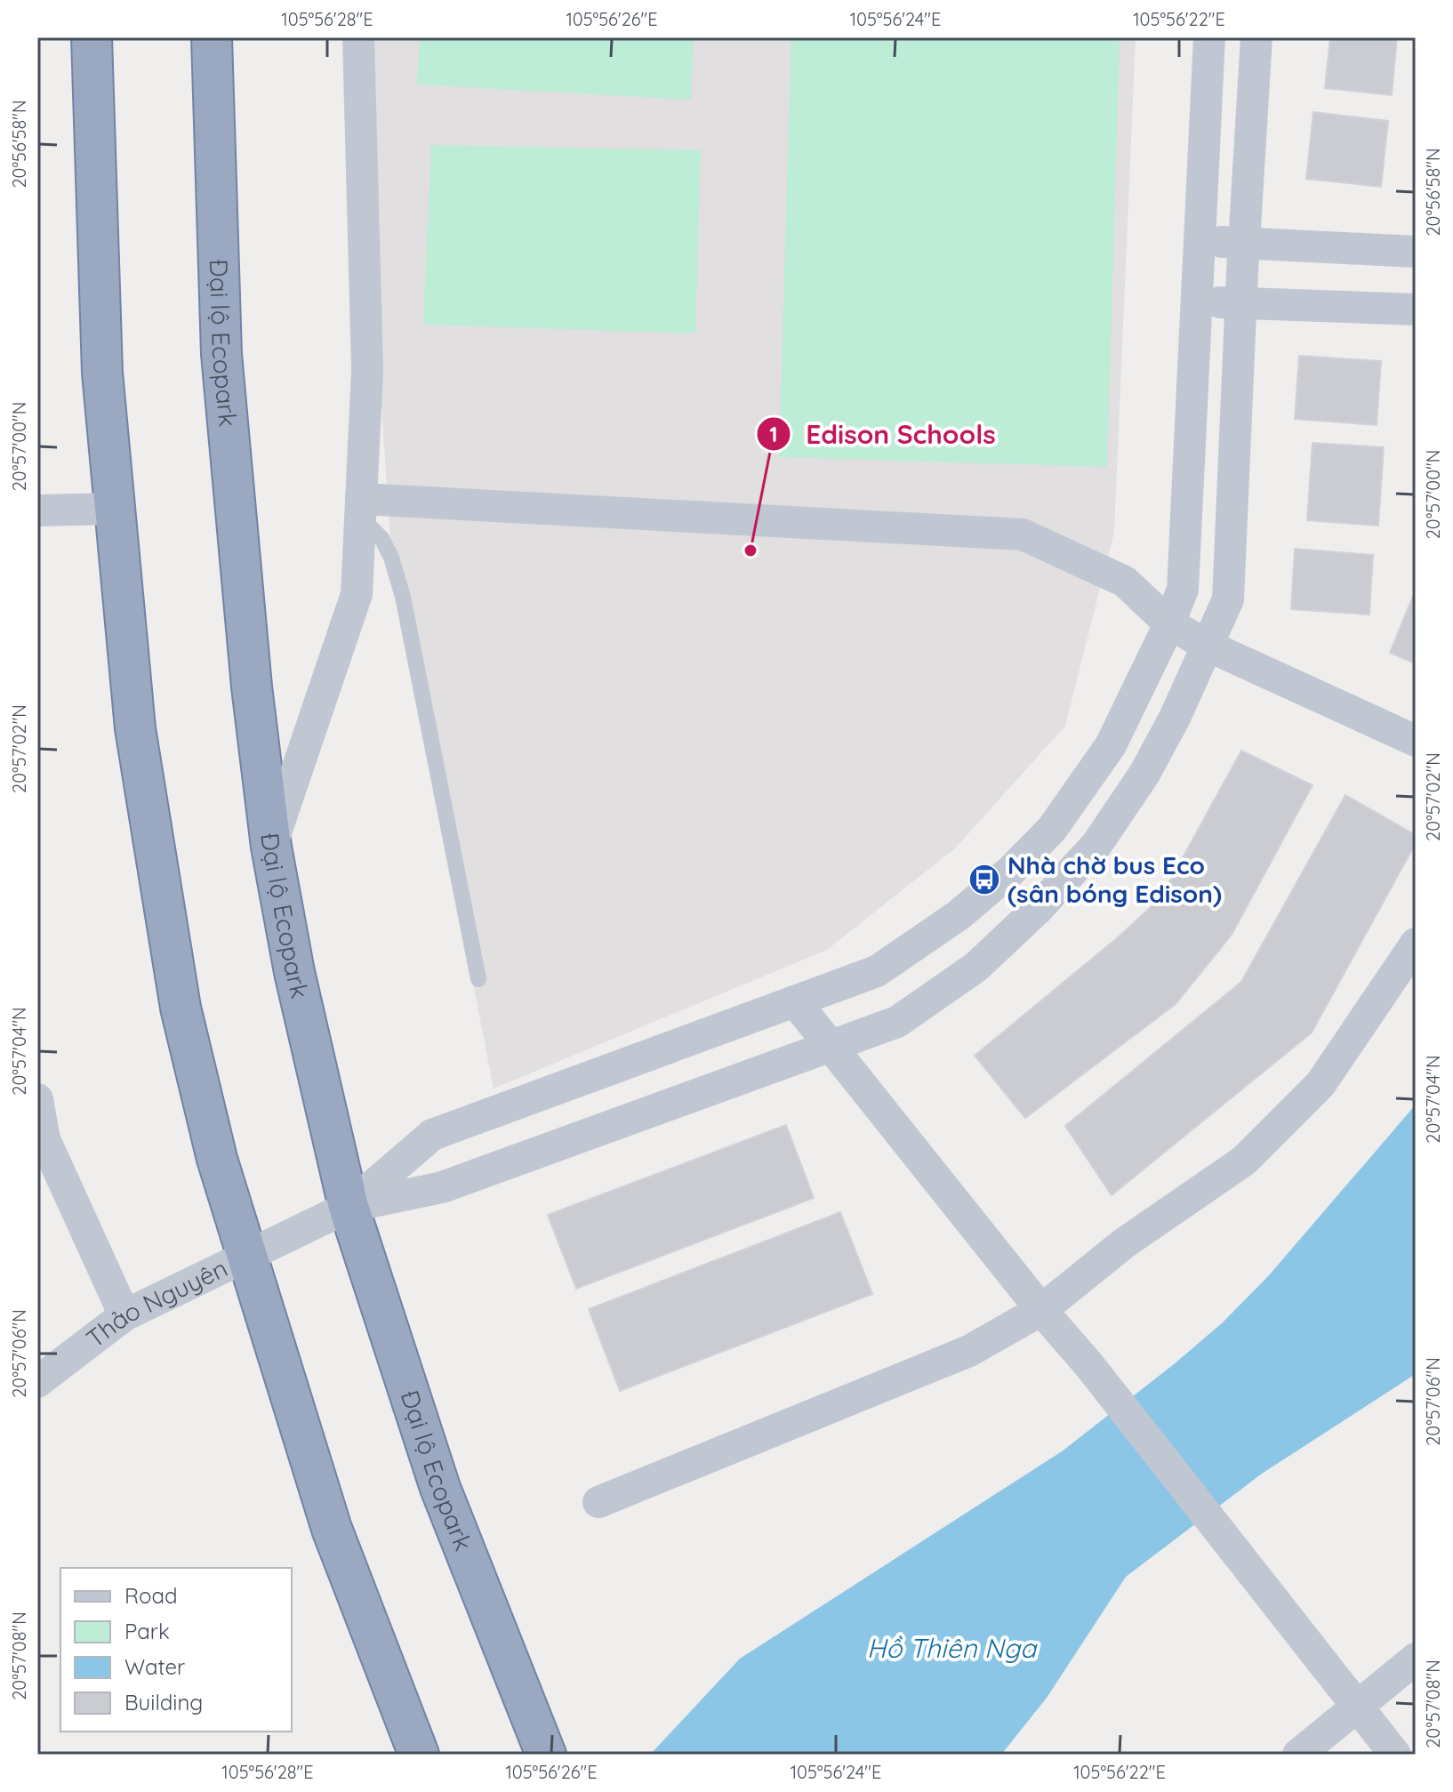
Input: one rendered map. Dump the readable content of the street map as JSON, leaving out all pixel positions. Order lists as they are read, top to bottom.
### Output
{
  "streets": {
    "highway": ["Đại lộ Ecopark"],
    "street": ["Thảo Nguyên"]
  },
  "crossings": [
    ["Đại lộ Ecopark", "Thảo Nguyên"]
  ],
  "water": ["Hồ Thiên Nga"],
  "places": {
    "other": ["Edison Schools"],
    "bus stop": ["Nhà chờ bus Eco (sân bóng Edison)"]
  },
  "legend": [
    "Road",
    "Park",
    "Water",
    "Building"
  ],
  "coordinates": [
    "105°56'28\"E",
    "105°56'26\"E",
    "105°56'24\"E",
    "105°56'22\"E",
    "20°56'58\"N",
    "20°57'00\"N",
    "20°57'02\"N",
    "20°57'04\"N",
    "20°57'06\"N",
    "20°57'08\"N"
  ]
}
